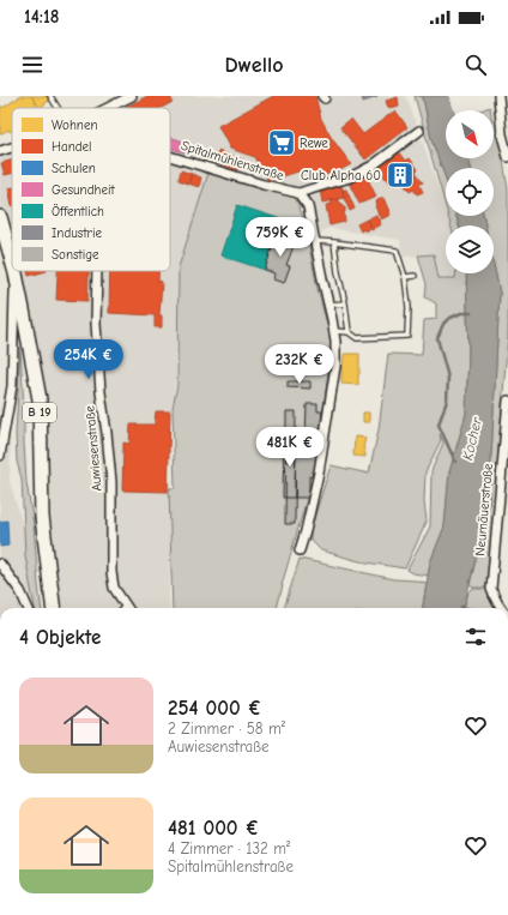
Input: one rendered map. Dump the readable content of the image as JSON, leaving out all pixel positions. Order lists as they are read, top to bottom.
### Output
{
  "streets": {
    "main road": ["B 19"],
    "street": ["Spitalmühlenstraße", "Auwiesenstraße", "Neumäuerstraße"]
  },
  "water": ["Kocher"],
  "places": {
    "supermarket": ["Rewe"],
    "building": ["Club Alpha 60"]
  },
  "legend": [
    "Wohnen",
    "Handel",
    "Schulen",
    "Gesundheit",
    "Öffentlich",
    "Industrie",
    "Sonstige"
  ],
  "north": "bottom right",
  "page": {
    "status": "14:18",
    "header": "Dwello",
    "price": [
      "759K €",
      "254K €",
      "232K €",
      "481K €"
    ],
    "heading": "4 Objekte",
    "list": [
      {
        "name": "254 000 €",
        "note": "2 Zimmer · 58 m² · Auwiesenstraße"
      },
      {
        "name": "481 000 €",
        "note": "4 Zimmer · 132 m² · Spitalmühlenstraße"
      }
    ]
  }
}
